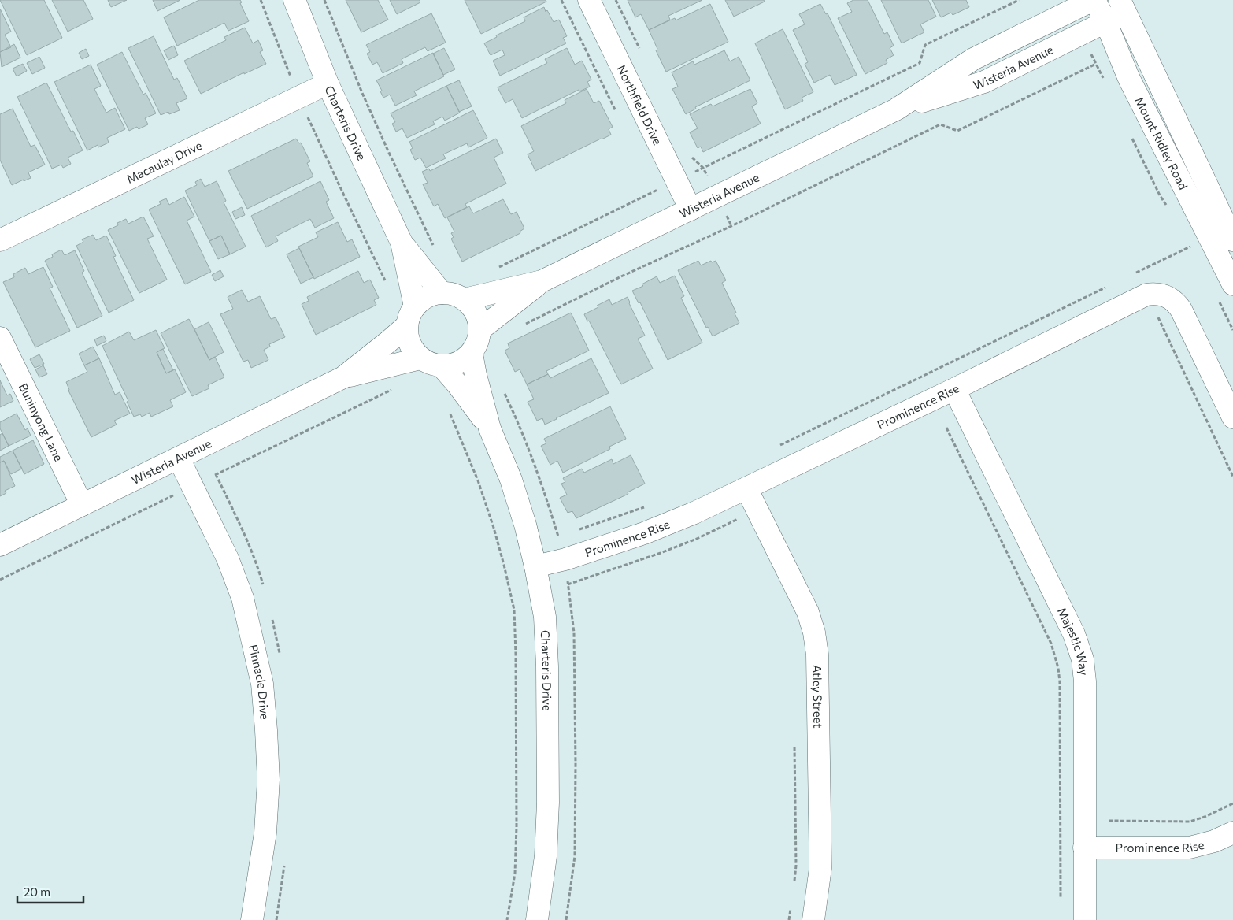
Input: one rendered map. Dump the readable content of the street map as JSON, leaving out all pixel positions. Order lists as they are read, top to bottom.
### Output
{
  "streets": {
    "street": [
      "Wisteria Avenue",
      "Northfield Drive",
      "Charteris Drive",
      "Mount Ridley Road",
      "Macaulay Drive",
      "Prominence Rise",
      "Buninyong Lane",
      "Majestic Way",
      "Pinnacle Drive",
      "Atley Street"
    ]
  },
  "crossings": [
    ["Wisteria Avenue", "Northfield Drive"],
    ["Wisteria Avenue", "Charteris Drive"],
    ["Wisteria Avenue", "Mount Ridley Road"],
    ["Wisteria Avenue", "Buninyong Lane"],
    ["Wisteria Avenue", "Pinnacle Drive"],
    ["Charteris Drive", "Macaulay Drive"],
    ["Charteris Drive", "Prominence Rise"],
    ["Prominence Rise", "Majestic Way"],
    ["Prominence Rise", "Atley Street"]
  ],
  "scale_bar": "20 m"
}
